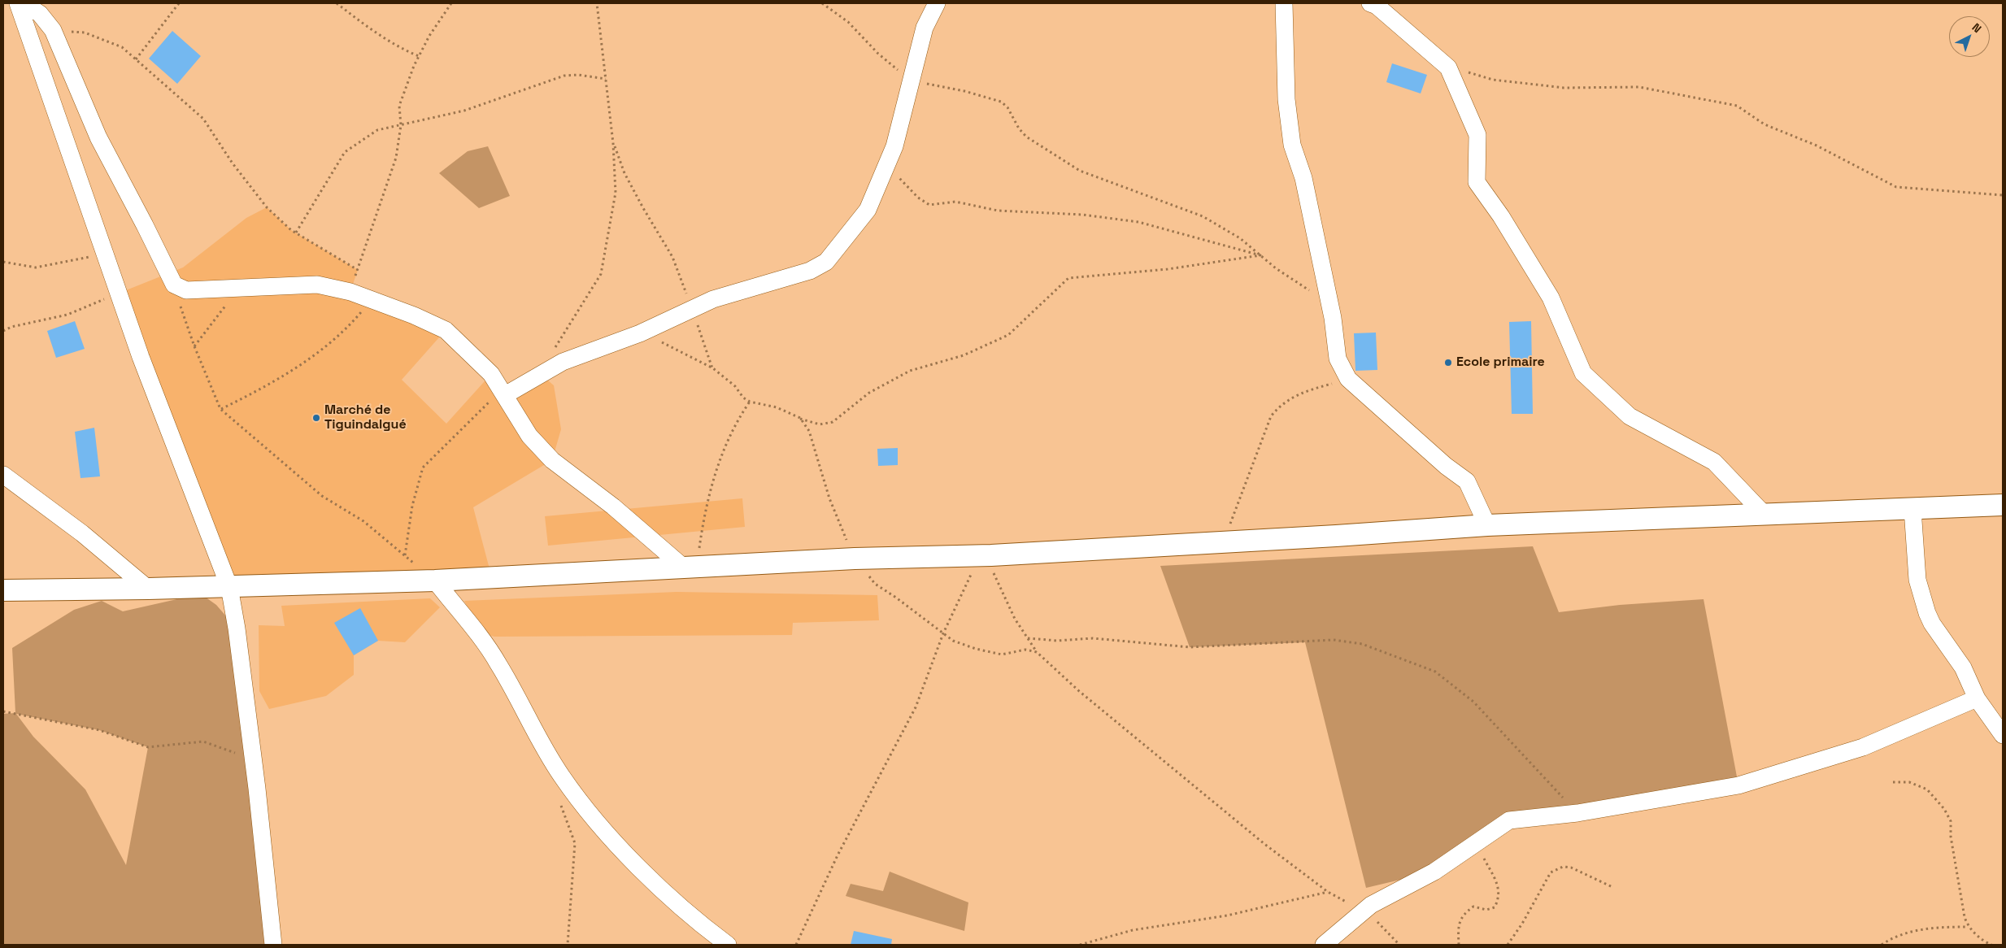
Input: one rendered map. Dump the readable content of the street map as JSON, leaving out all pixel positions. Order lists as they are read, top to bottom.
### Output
{
  "places": ["Ecole primaire", "Marché de Tiguindalgué"],
  "north": "top right"
}
